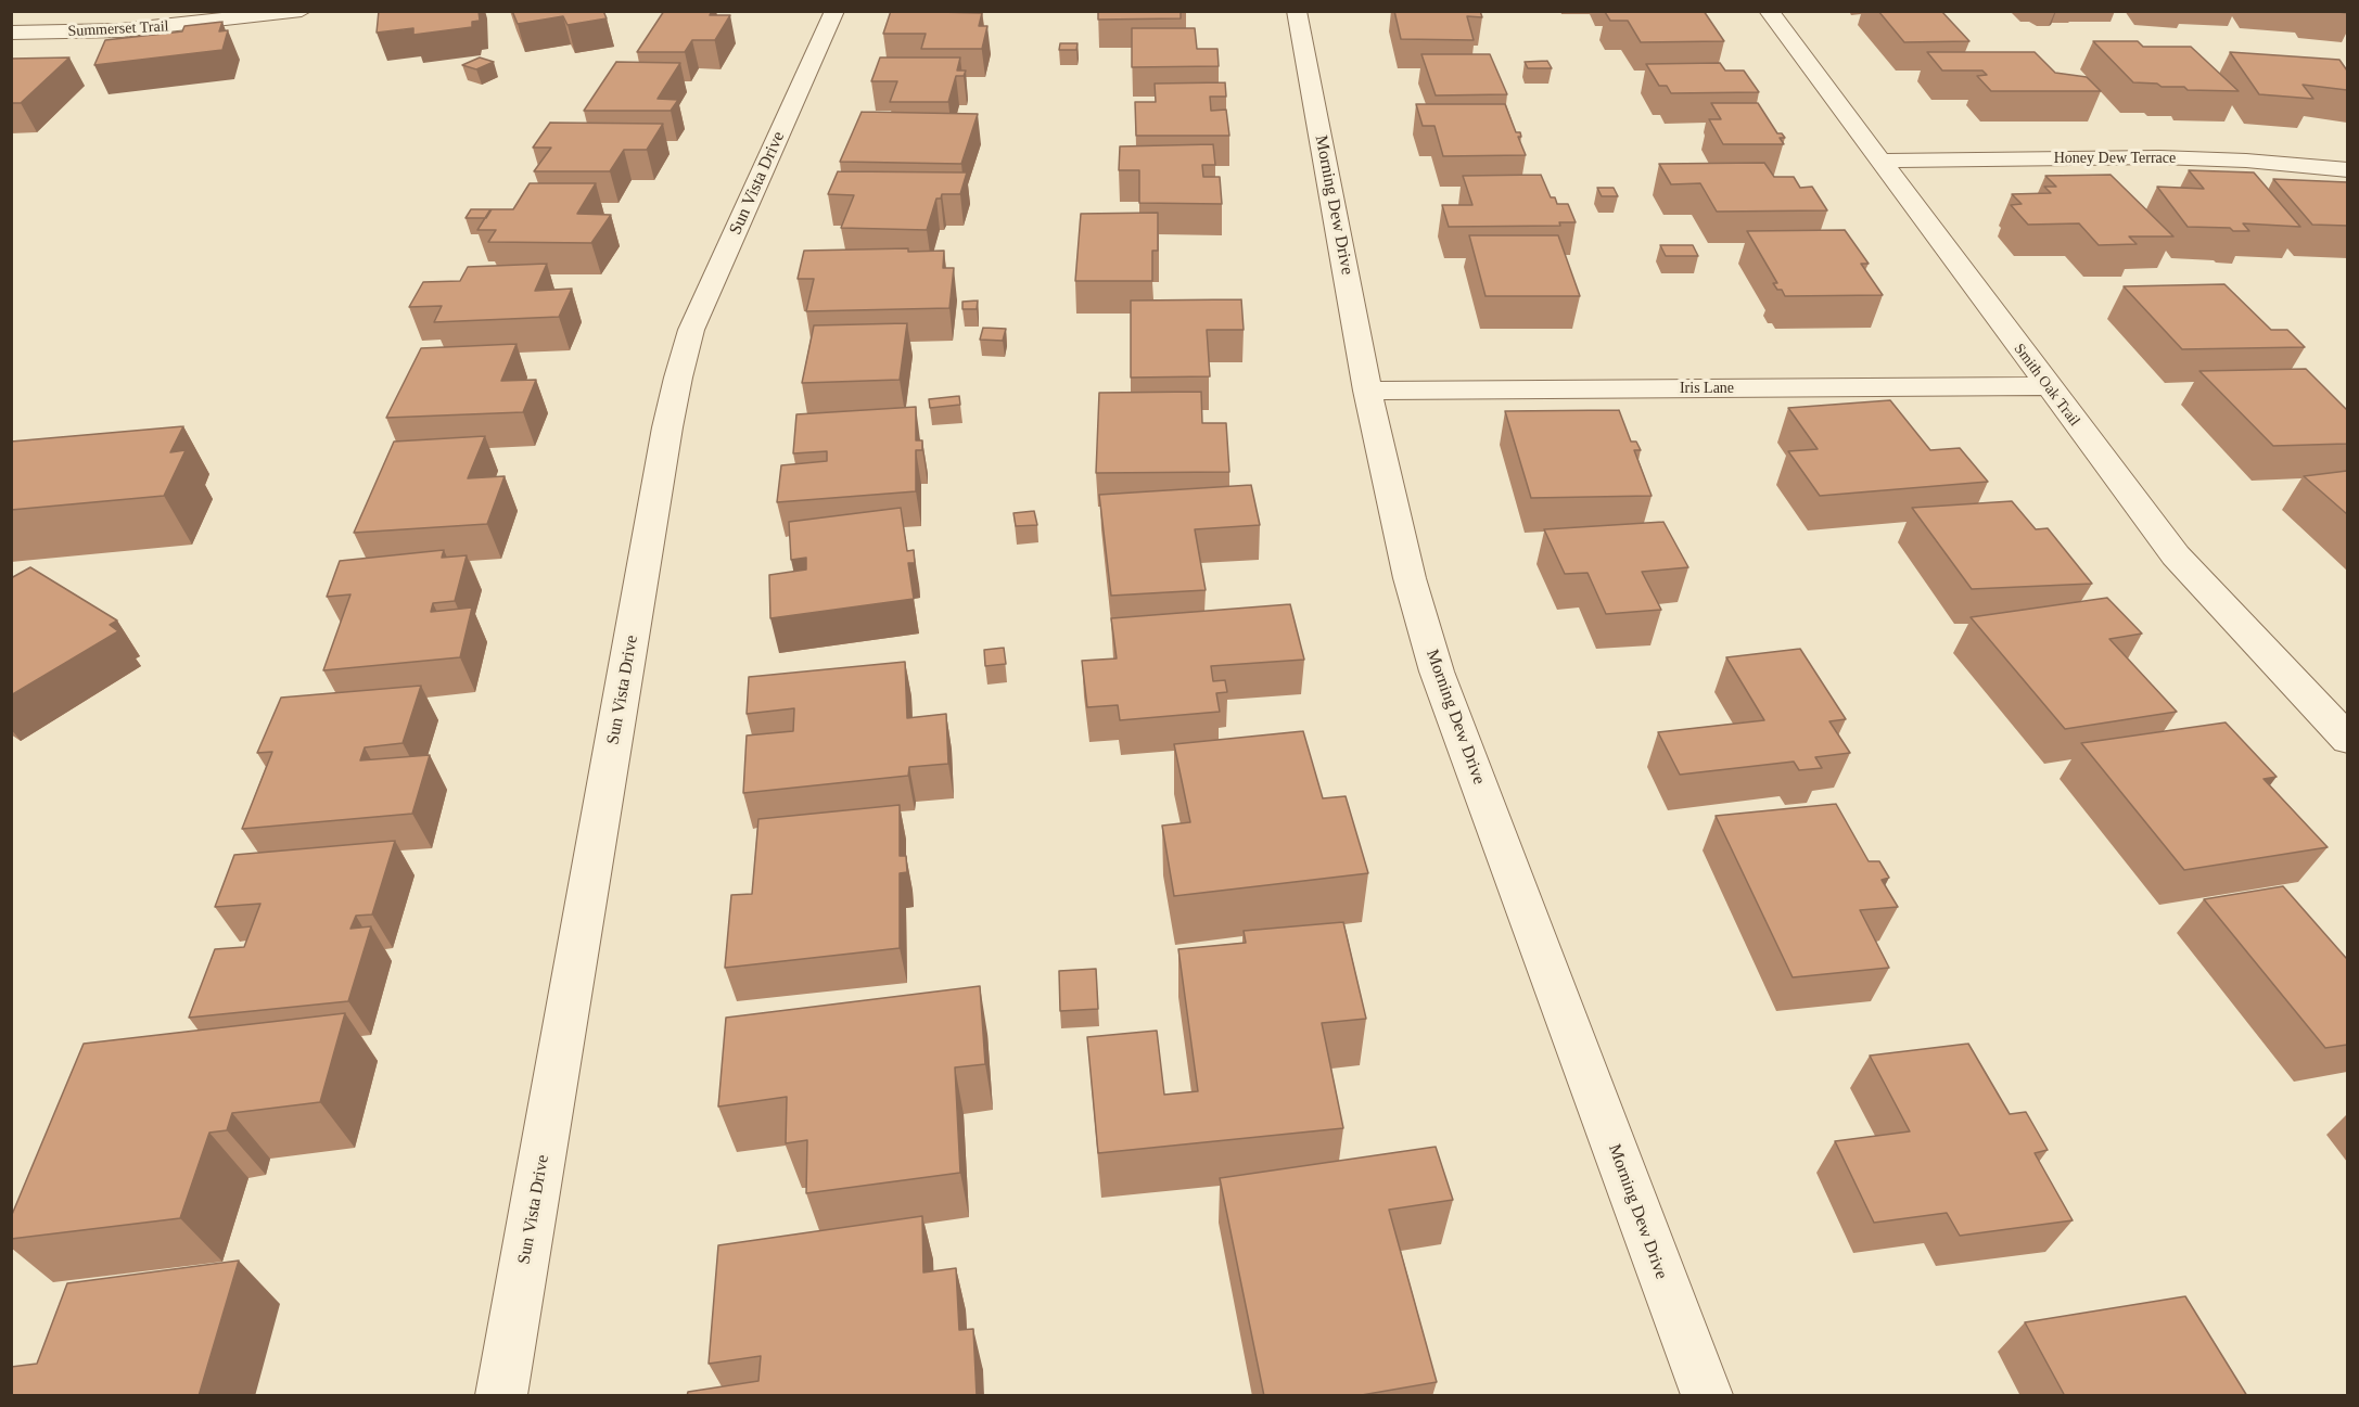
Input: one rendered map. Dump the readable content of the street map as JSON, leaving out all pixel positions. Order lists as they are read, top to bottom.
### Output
{
  "streets": {
    "street": [
      "Summerset Trail",
      "Honey Dew Terrace",
      "Sun Vista Drive",
      "Morning Dew Drive",
      "Smith Oak Trail",
      "Iris Lane"
    ]
  },
  "crossings": [
    ["Honey Dew Terrace", "Smith Oak Trail"],
    ["Morning Dew Drive", "Iris Lane"],
    ["Smith Oak Trail", "Iris Lane"]
  ]
}
